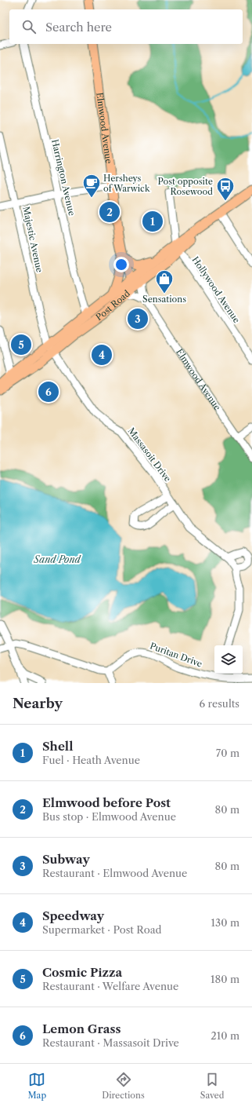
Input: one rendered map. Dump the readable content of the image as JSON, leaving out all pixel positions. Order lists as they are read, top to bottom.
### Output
{
  "streets": {
    "main road": ["Elmwood Avenue", "Post Road"],
    "street": [
      "Harrington Avenue",
      "Majestic Avenue",
      "Hollywood Avenue",
      "Massasoit Drive",
      "Puritan Drive"
    ]
  },
  "crossings": [
    ["Elmwood Avenue", "Post Road"],
    ["Harrington Avenue", "Post Road"],
    ["Majestic Avenue", "Post Road"],
    ["Majestic Avenue", "Massasoit Drive"],
    ["Hollywood Avenue", "Post Road"],
    ["Post Road", "Massasoit Drive"]
  ],
  "water": ["Sand Pond"],
  "places": {
    "cafe": ["Hersheys of Warwick"],
    "bus stop": ["Post opposite Rosewood"],
    "shop": ["Sensations"]
  },
  "page": {
    "search": "Search here",
    "pins": [
      "2",
      "1",
      "3",
      "5",
      "4",
      "6"
    ],
    "heading": ["Nearby", "6 results"],
    "list": [
      {
        "mark": "1",
        "name": "Shell",
        "note": "Fuel · Heath Avenue",
        "value": "70 m"
      },
      {
        "mark": "2",
        "name": "Elmwood before Post",
        "note": "Bus stop · Elmwood Avenue",
        "value": "80 m"
      },
      {
        "mark": "3",
        "name": "Subway",
        "note": "Restaurant · Elmwood Avenue",
        "value": "80 m"
      },
      {
        "mark": "4",
        "name": "Speedway",
        "note": "Supermarket · Post Road",
        "value": "130 m"
      },
      {
        "mark": "5",
        "name": "Cosmic Pizza",
        "note": "Restaurant · Welfare Avenue",
        "value": "180 m"
      },
      {
        "mark": "6",
        "name": "Lemon Grass",
        "note": "Restaurant · Massasoit Drive",
        "value": "210 m"
      }
    ],
    "nav": ["Map", "Directions", "Saved"]
  }
}
